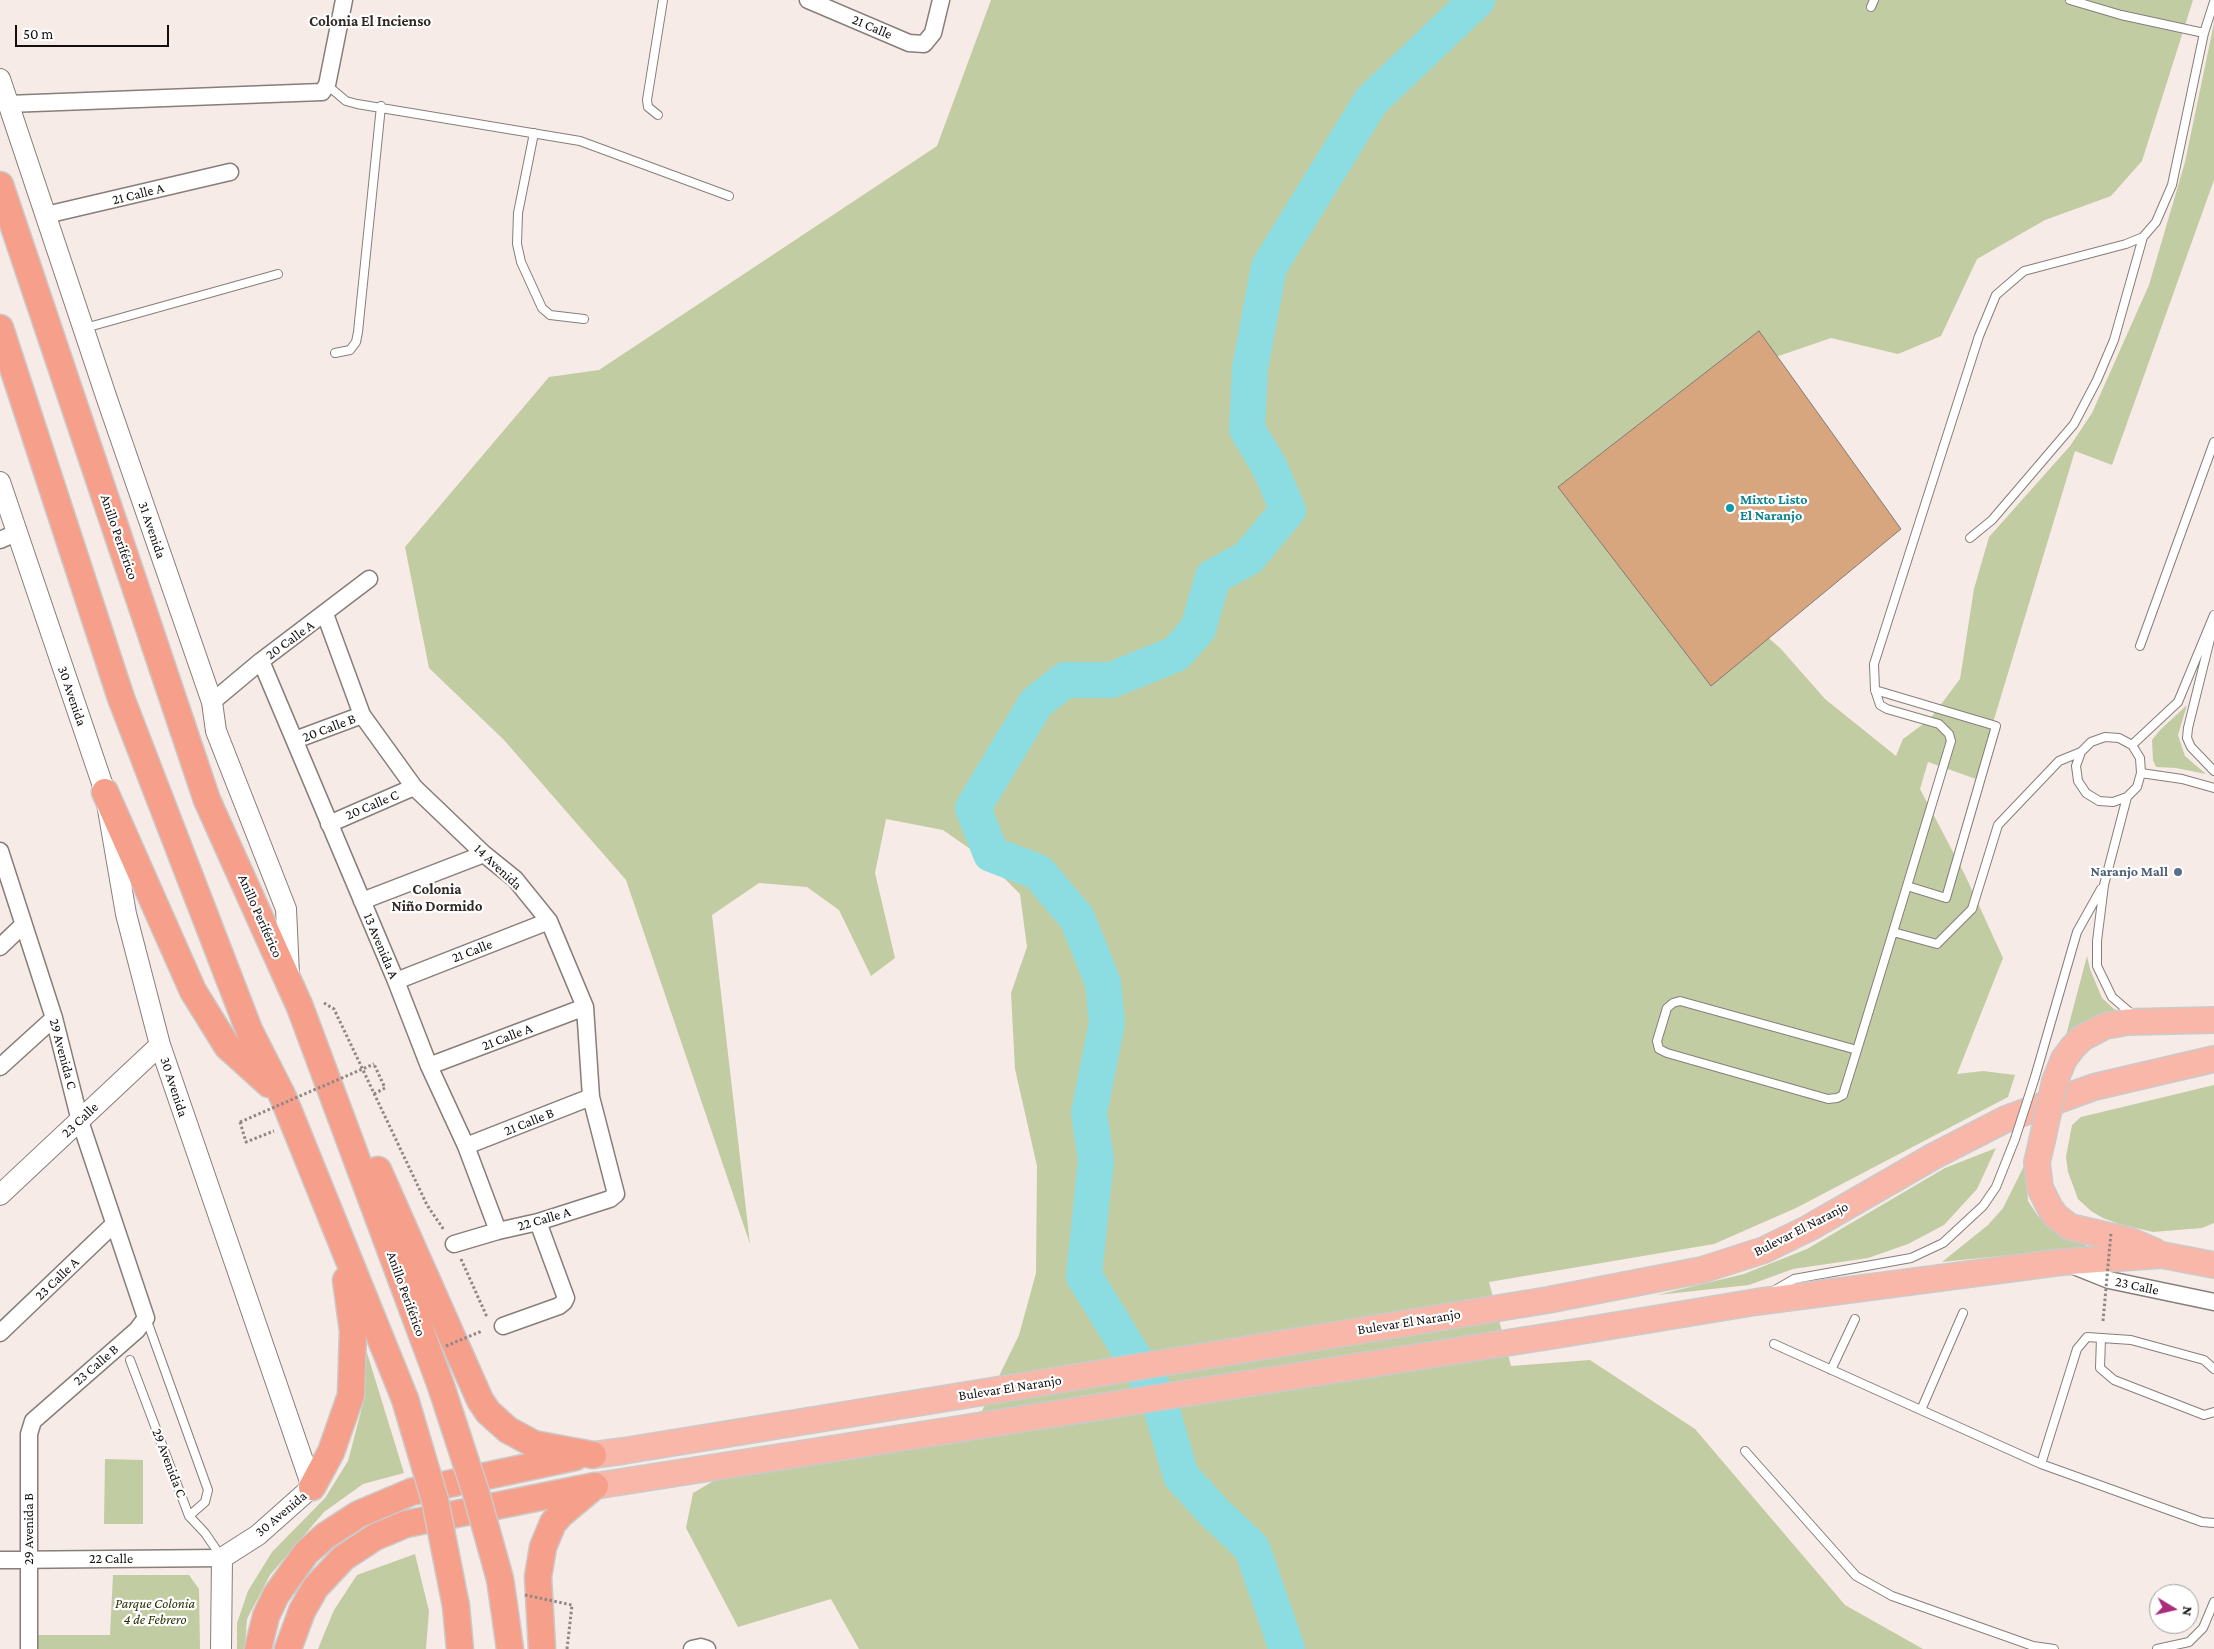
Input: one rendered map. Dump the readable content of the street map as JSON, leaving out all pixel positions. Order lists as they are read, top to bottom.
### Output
{
  "streets": {
    "highway": ["Anillo Periférico"],
    "main road": ["Bulevar El Naranjo"],
    "street": [
      "21 Calle",
      "21 Calle A",
      "31 Avenida",
      "20 Calle A",
      "30 Avenida",
      "20 Calle B",
      "20 Calle C",
      "14 Avenida",
      "13 Avenida A",
      "29 Avenida C",
      "23 Calle",
      "21 Calle B",
      "22 Calle A",
      "23 Calle A",
      "23 Calle B",
      "29 Avenida B",
      "22 Calle"
    ]
  },
  "crossings": [
    ["21 Calle", "14 Avenida"],
    ["21 Calle", "13 Avenida A"],
    ["21 Calle A", "31 Avenida"],
    ["21 Calle A", "14 Avenida"],
    ["21 Calle A", "13 Avenida A"],
    ["31 Avenida", "Anillo Periférico"],
    ["31 Avenida", "20 Calle A"],
    ["20 Calle A", "14 Avenida"],
    ["20 Calle A", "13 Avenida A"],
    ["30 Avenida", "29 Avenida C"],
    ["30 Avenida", "23 Calle"],
    ["30 Avenida", "22 Calle"],
    ["20 Calle B", "14 Avenida"],
    ["20 Calle B", "13 Avenida A"],
    ["20 Calle C", "14 Avenida"],
    ["20 Calle C", "13 Avenida A"],
    ["14 Avenida", "21 Calle B"],
    ["14 Avenida", "22 Calle A"],
    ["13 Avenida A", "21 Calle B"],
    ["13 Avenida A", "22 Calle A"],
    ["29 Avenida C", "23 Calle"],
    ["29 Avenida C", "23 Calle A"],
    ["29 Avenida C", "23 Calle B"],
    ["29 Avenida C", "22 Calle"],
    ["23 Calle B", "29 Avenida B"],
    ["29 Avenida B", "22 Calle"]
  ],
  "districts": ["Colonia El Incienso", "Colonia Niño Dormido"],
  "parks": ["Parque Colonia 4 de Febrero"],
  "places": ["Mixto Listo El Naranjo", "Naranjo Mall"],
  "scale_bar": "50 m",
  "north": "right"
}
